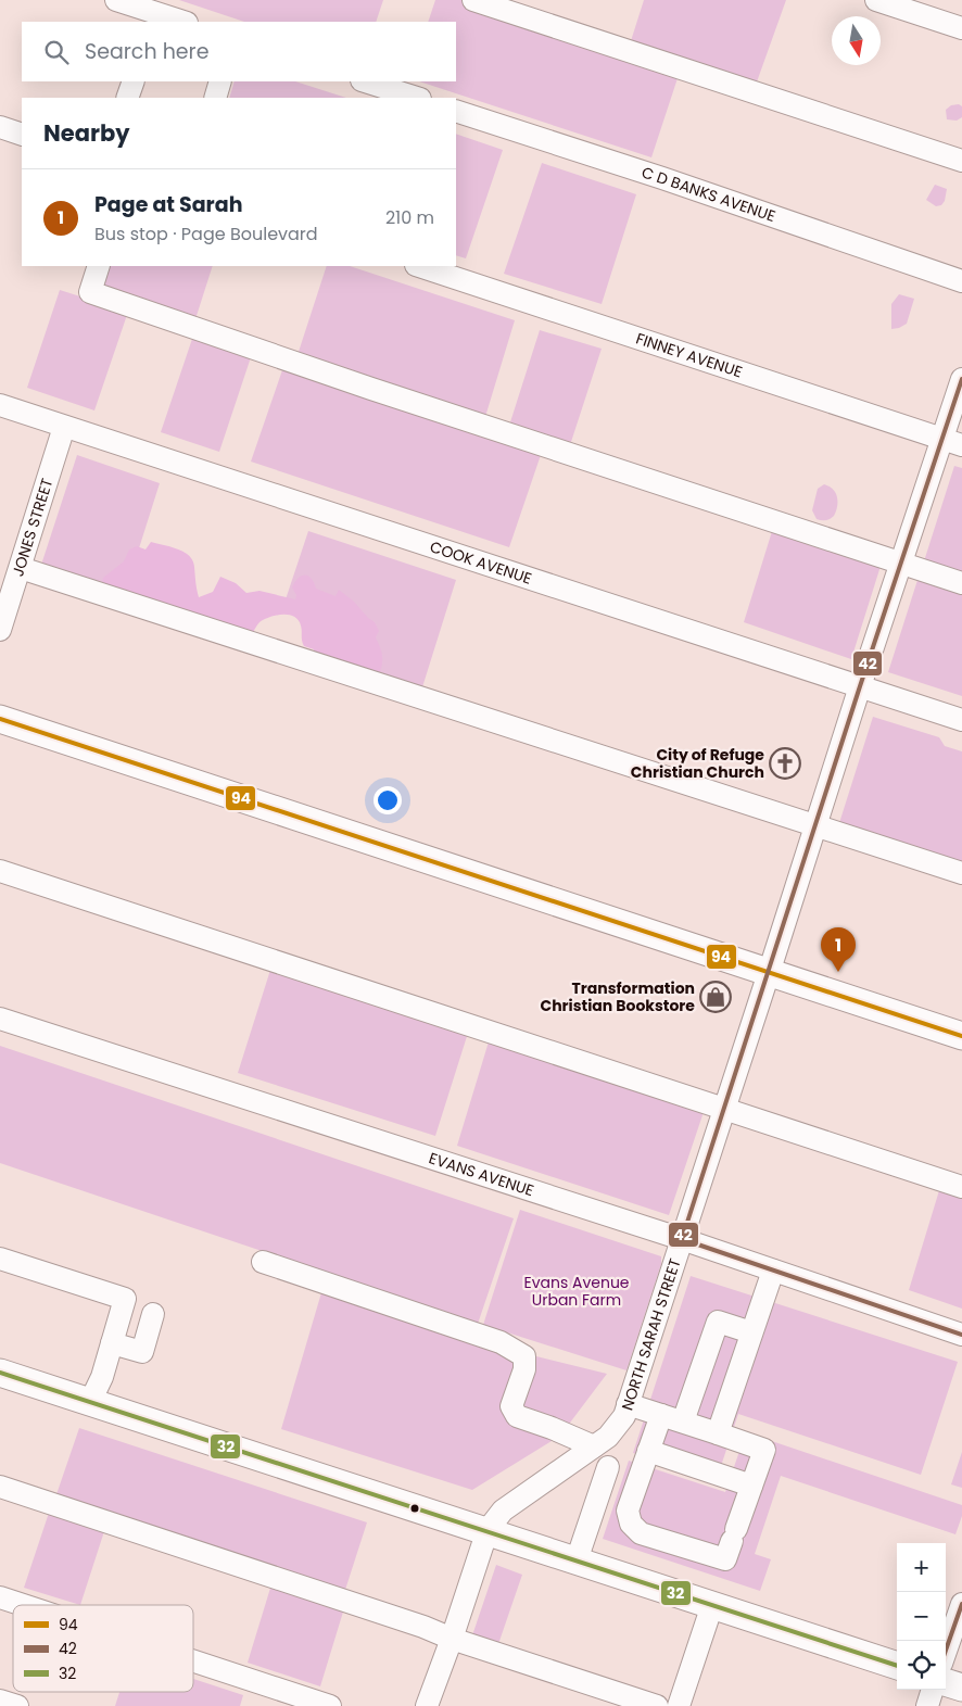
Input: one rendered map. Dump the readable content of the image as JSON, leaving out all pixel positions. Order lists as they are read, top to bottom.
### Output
{
  "streets": {
    "street": [
      "C D BANKS AVENUE",
      "FINNEY AVENUE",
      "JONES STREET",
      "COOK AVENUE",
      "EVANS AVENUE",
      "NORTH SARAH STREET"
    ]
  },
  "crossings": [
    ["FINNEY AVENUE", "NORTH SARAH STREET"],
    ["JONES STREET", "COOK AVENUE"],
    ["COOK AVENUE", "NORTH SARAH STREET"],
    ["EVANS AVENUE", "NORTH SARAH STREET"]
  ],
  "parks": ["Evans Avenue Urban Farm"],
  "places": {
    "church": ["City of Refuge Christian Church"],
    "shop": ["Transformation Christian Bookstore"]
  },
  "lines": ["transit line 42", "transit line 94", "transit line 32"],
  "legend": ["94", "42", "32"],
  "north": "bottom",
  "page": {
    "search": "Search here",
    "heading": "Nearby",
    "list": [
      {
        "mark": "1",
        "name": "Page at Sarah",
        "note": "Bus stop · Page Boulevard",
        "value": "210 m"
      }
    ],
    "pins": "1",
    "map_buttons": ["+", "−"]
  }
}
